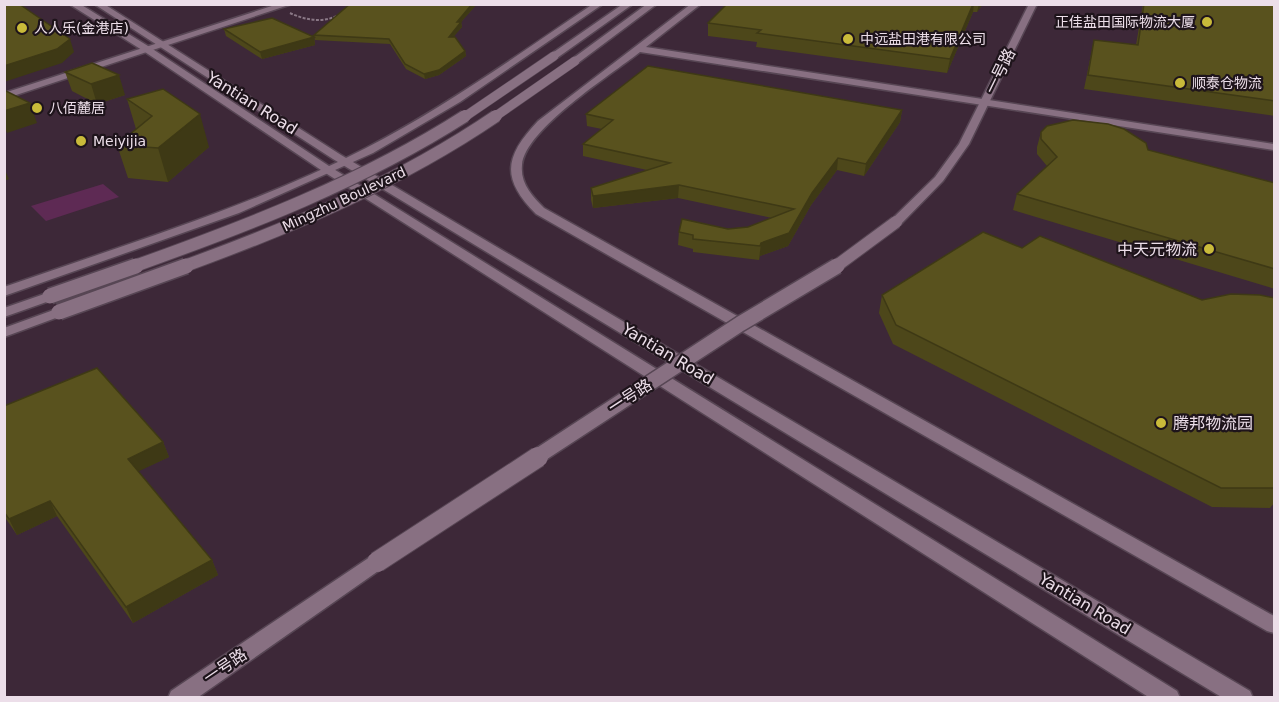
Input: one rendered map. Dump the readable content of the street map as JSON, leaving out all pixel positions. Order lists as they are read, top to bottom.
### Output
{
  "streets": {
    "street": ["一号路", "Yantian Road", "Mingzhu Boulevard"]
  },
  "crossings": [
    ["Yantian Road", "Mingzhu Boulevard"]
  ],
  "places": [
    "正佳盐田国际物流大厦",
    "人人乐(金港店)",
    "中远盐田港有限公司",
    "顺泰仓物流",
    "八佰麓居",
    "Meiyijia",
    "中天元物流",
    "腾邦物流园"
  ]
}
